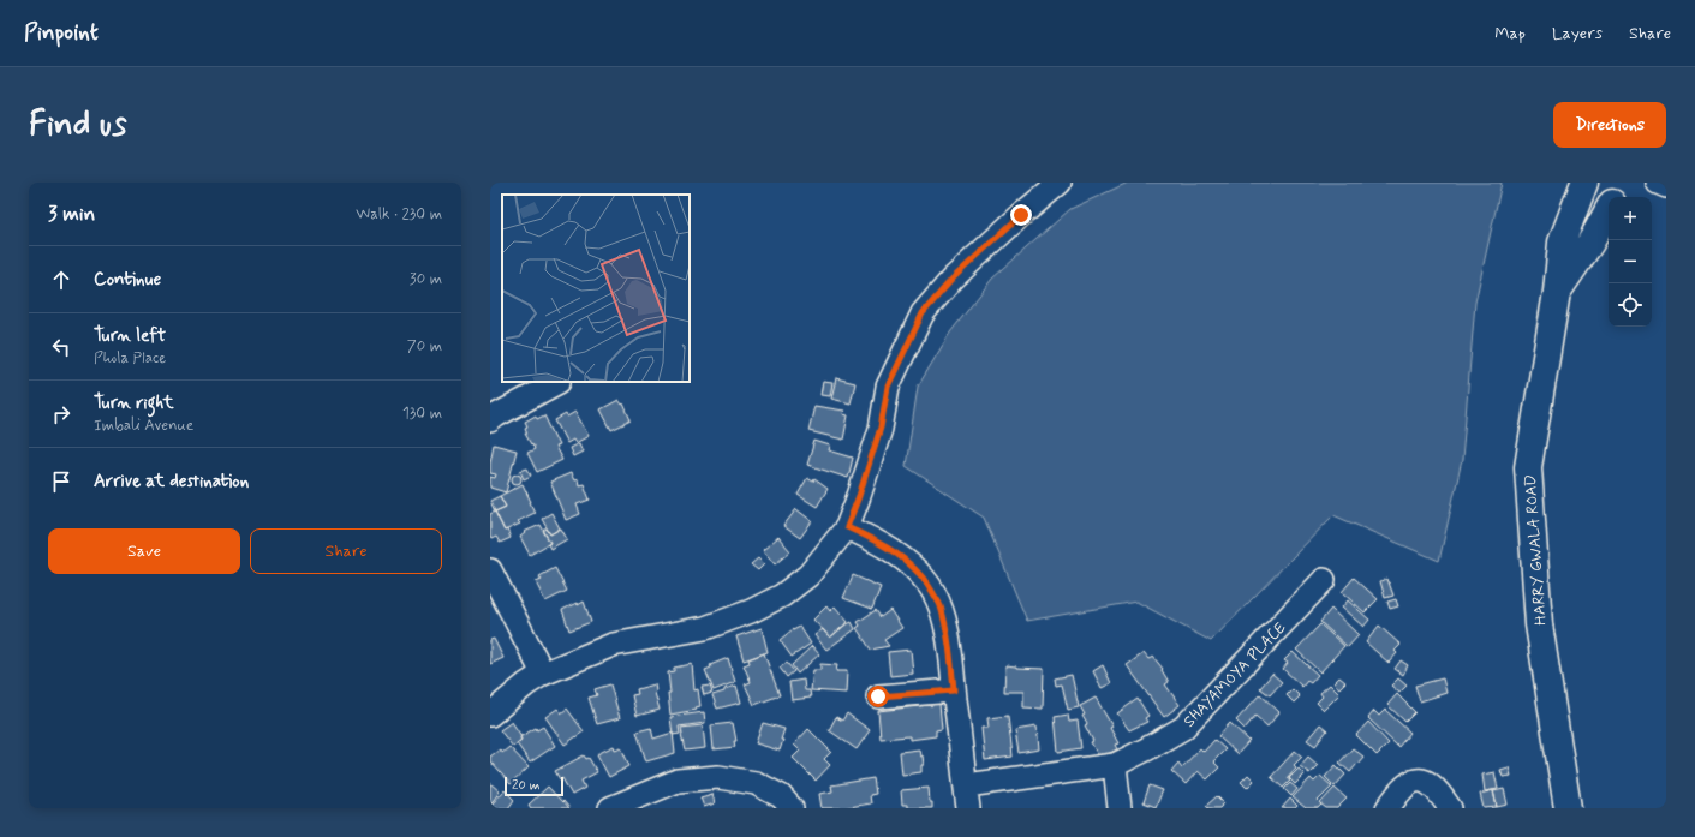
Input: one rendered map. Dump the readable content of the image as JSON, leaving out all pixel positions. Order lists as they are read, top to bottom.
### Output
{
  "streets": {
    "main road": ["HARRY GWALA ROAD"],
    "street": ["SHAYAMOYA PLACE"]
  },
  "scale_bar": "20 m",
  "page": {
    "header": "Pinpoint",
    "nav": ["Map", "Layers", "Share"],
    "buttons": [
      "Directions",
      ["Save", "Share"]
    ],
    "title": "Find us",
    "heading": ["3 min", "Walk · 230 m"],
    "map_buttons": ["+", "−"],
    "list": [
      ["Continue", "30 m"],
      ["Turn left", "Phola Place", "70 m"],
      ["Turn right", "Imbali Avenue", "130 m"],
      "Arrive at destination"
    ],
    "scale": "20 m"
  }
}
